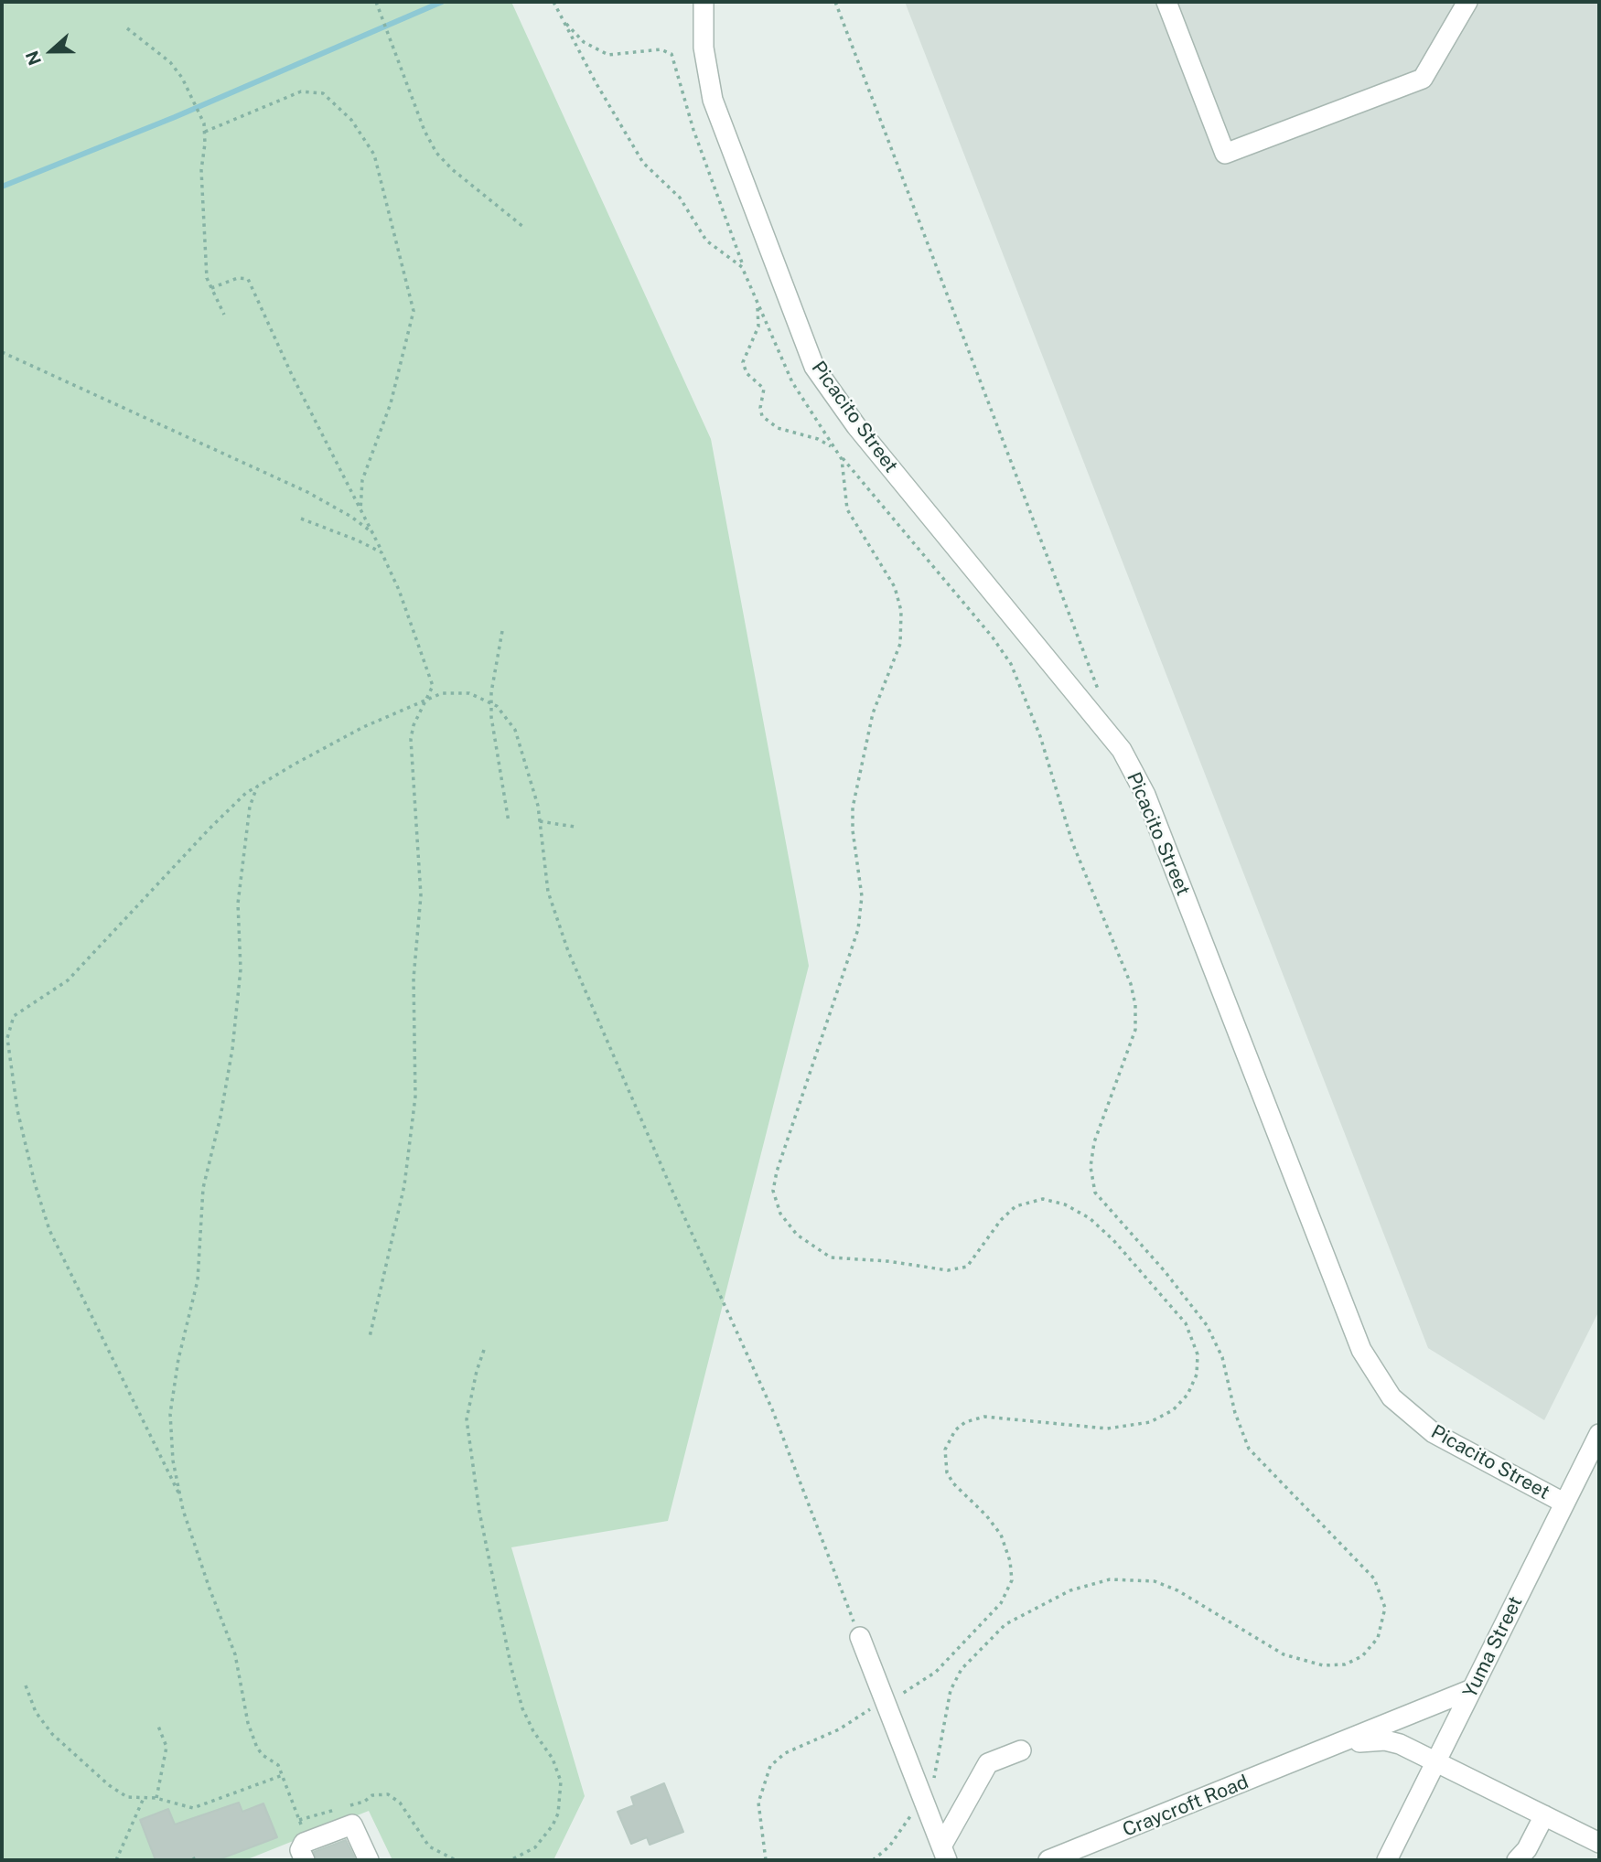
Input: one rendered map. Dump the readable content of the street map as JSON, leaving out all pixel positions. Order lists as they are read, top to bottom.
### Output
{
  "streets": {
    "street": ["Picacito Street", "Yuma Street", "Craycroft Road"]
  },
  "crossings": [
    ["Picacito Street", "Yuma Street"],
    ["Yuma Street", "Craycroft Road"]
  ],
  "north": "left"
}
